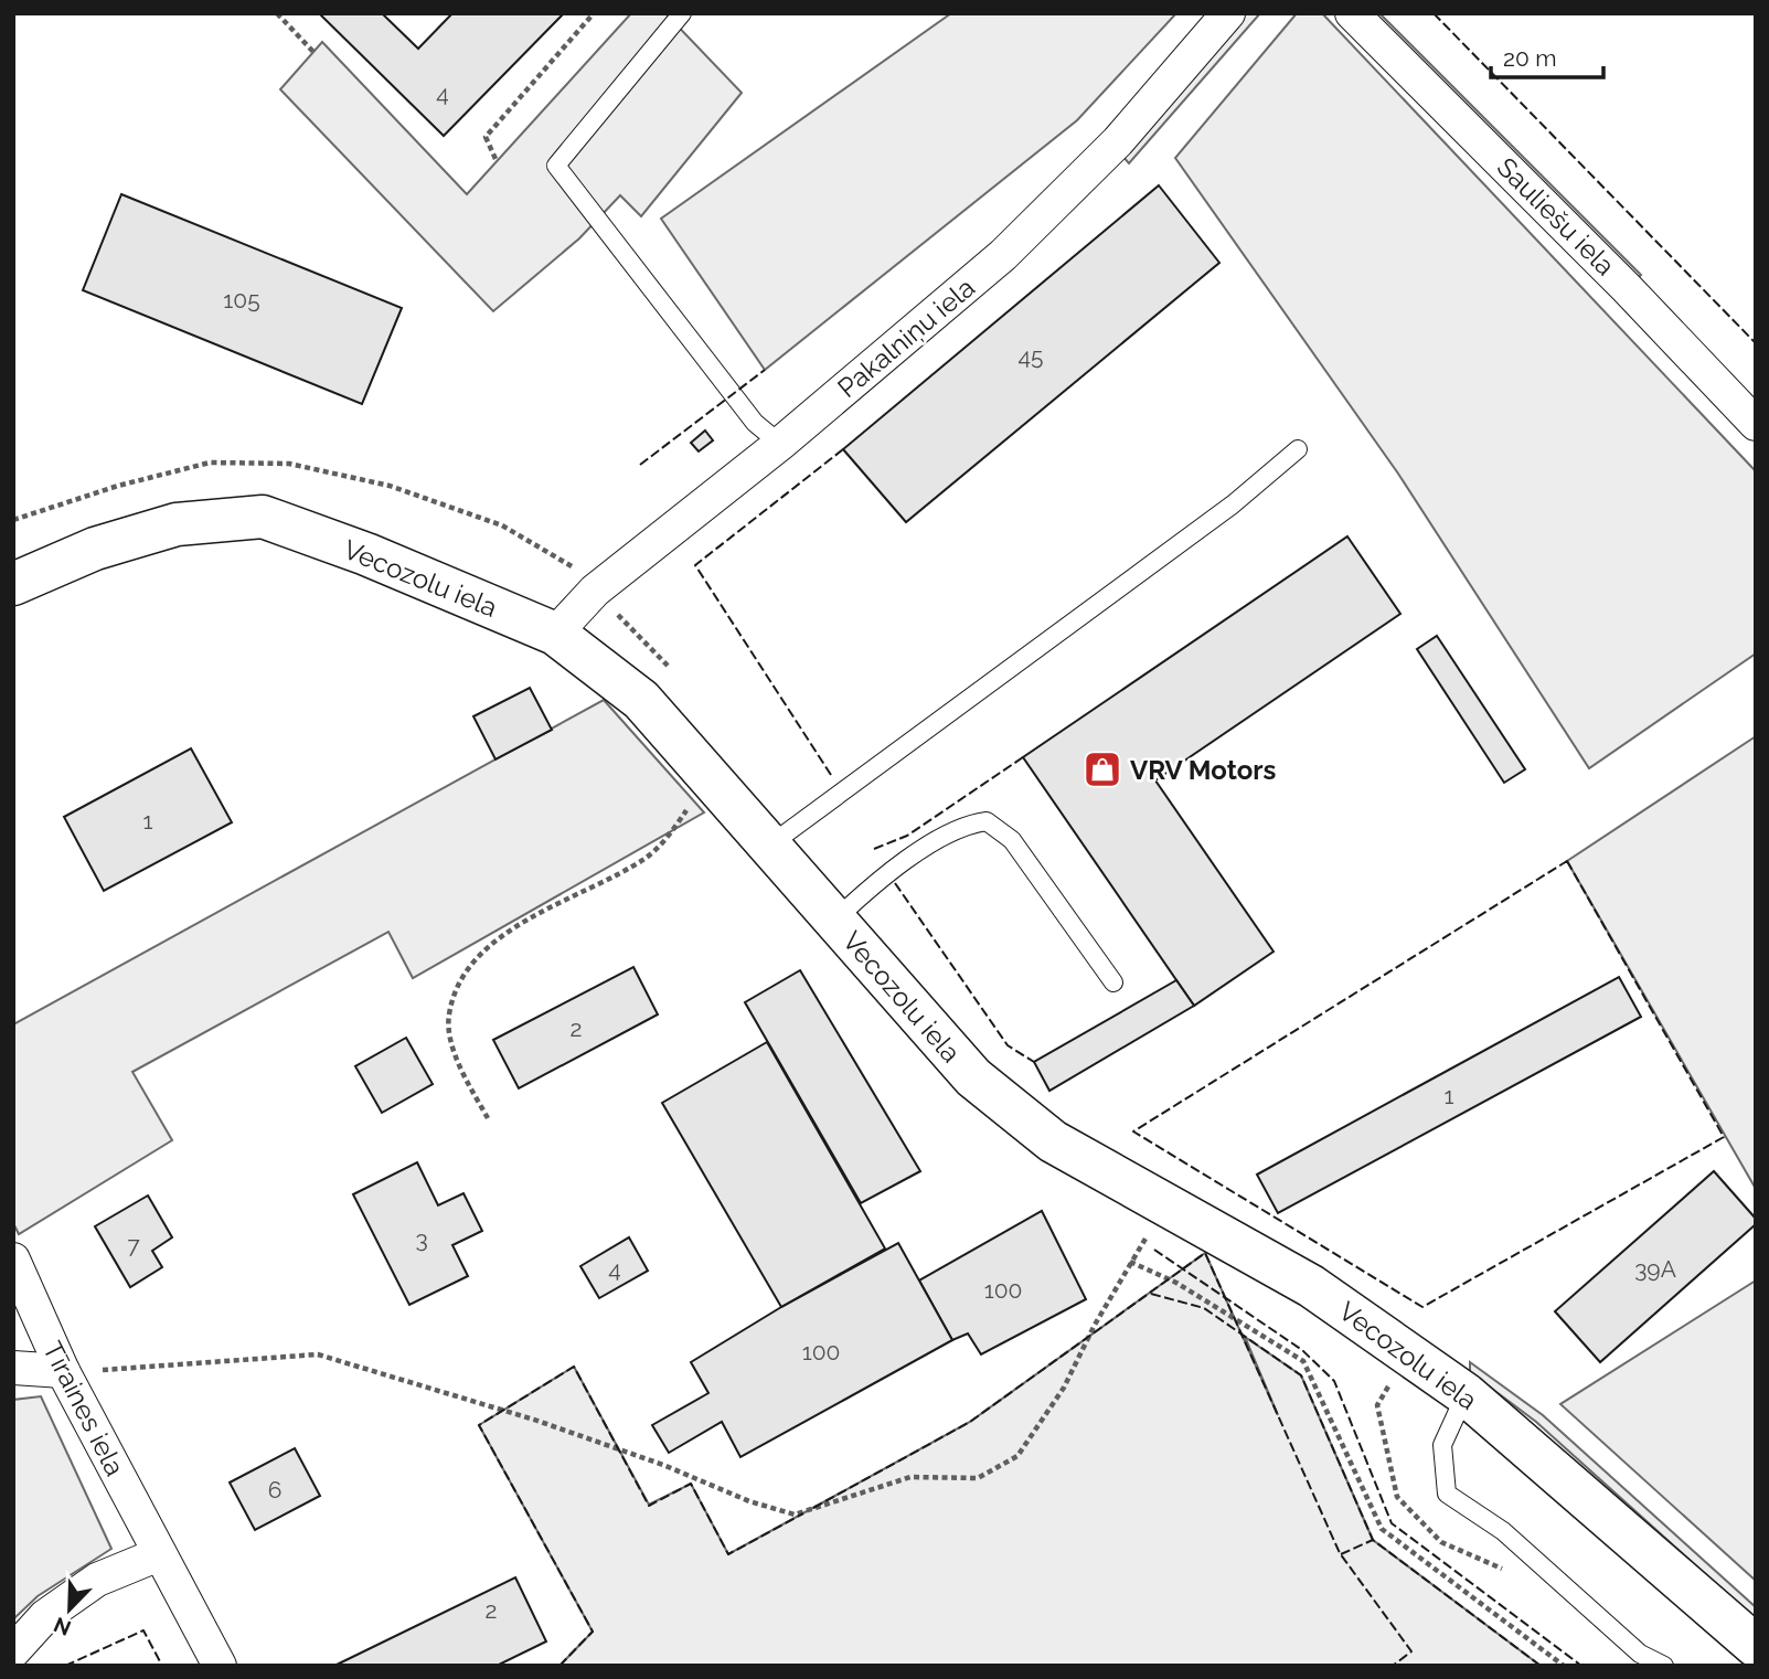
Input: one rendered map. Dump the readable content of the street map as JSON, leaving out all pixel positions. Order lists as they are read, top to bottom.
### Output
{
  "streets": {
    "street": [
      "Sauliešu iela",
      "Pakalniņu iela",
      "Vecozolu iela",
      "Tīraines iela"
    ]
  },
  "crossings": [
    ["Pakalniņu iela", "Vecozolu iela"]
  ],
  "places": {
    "shop": ["VRV Motors"]
  },
  "house_numbers": [
    "4",
    "105",
    "45",
    "1",
    "2",
    "1",
    "3",
    "7",
    "4",
    "39A",
    "100",
    "100",
    "6",
    "2"
  ],
  "scale_bar": "20 m",
  "north": "bottom left"
}
